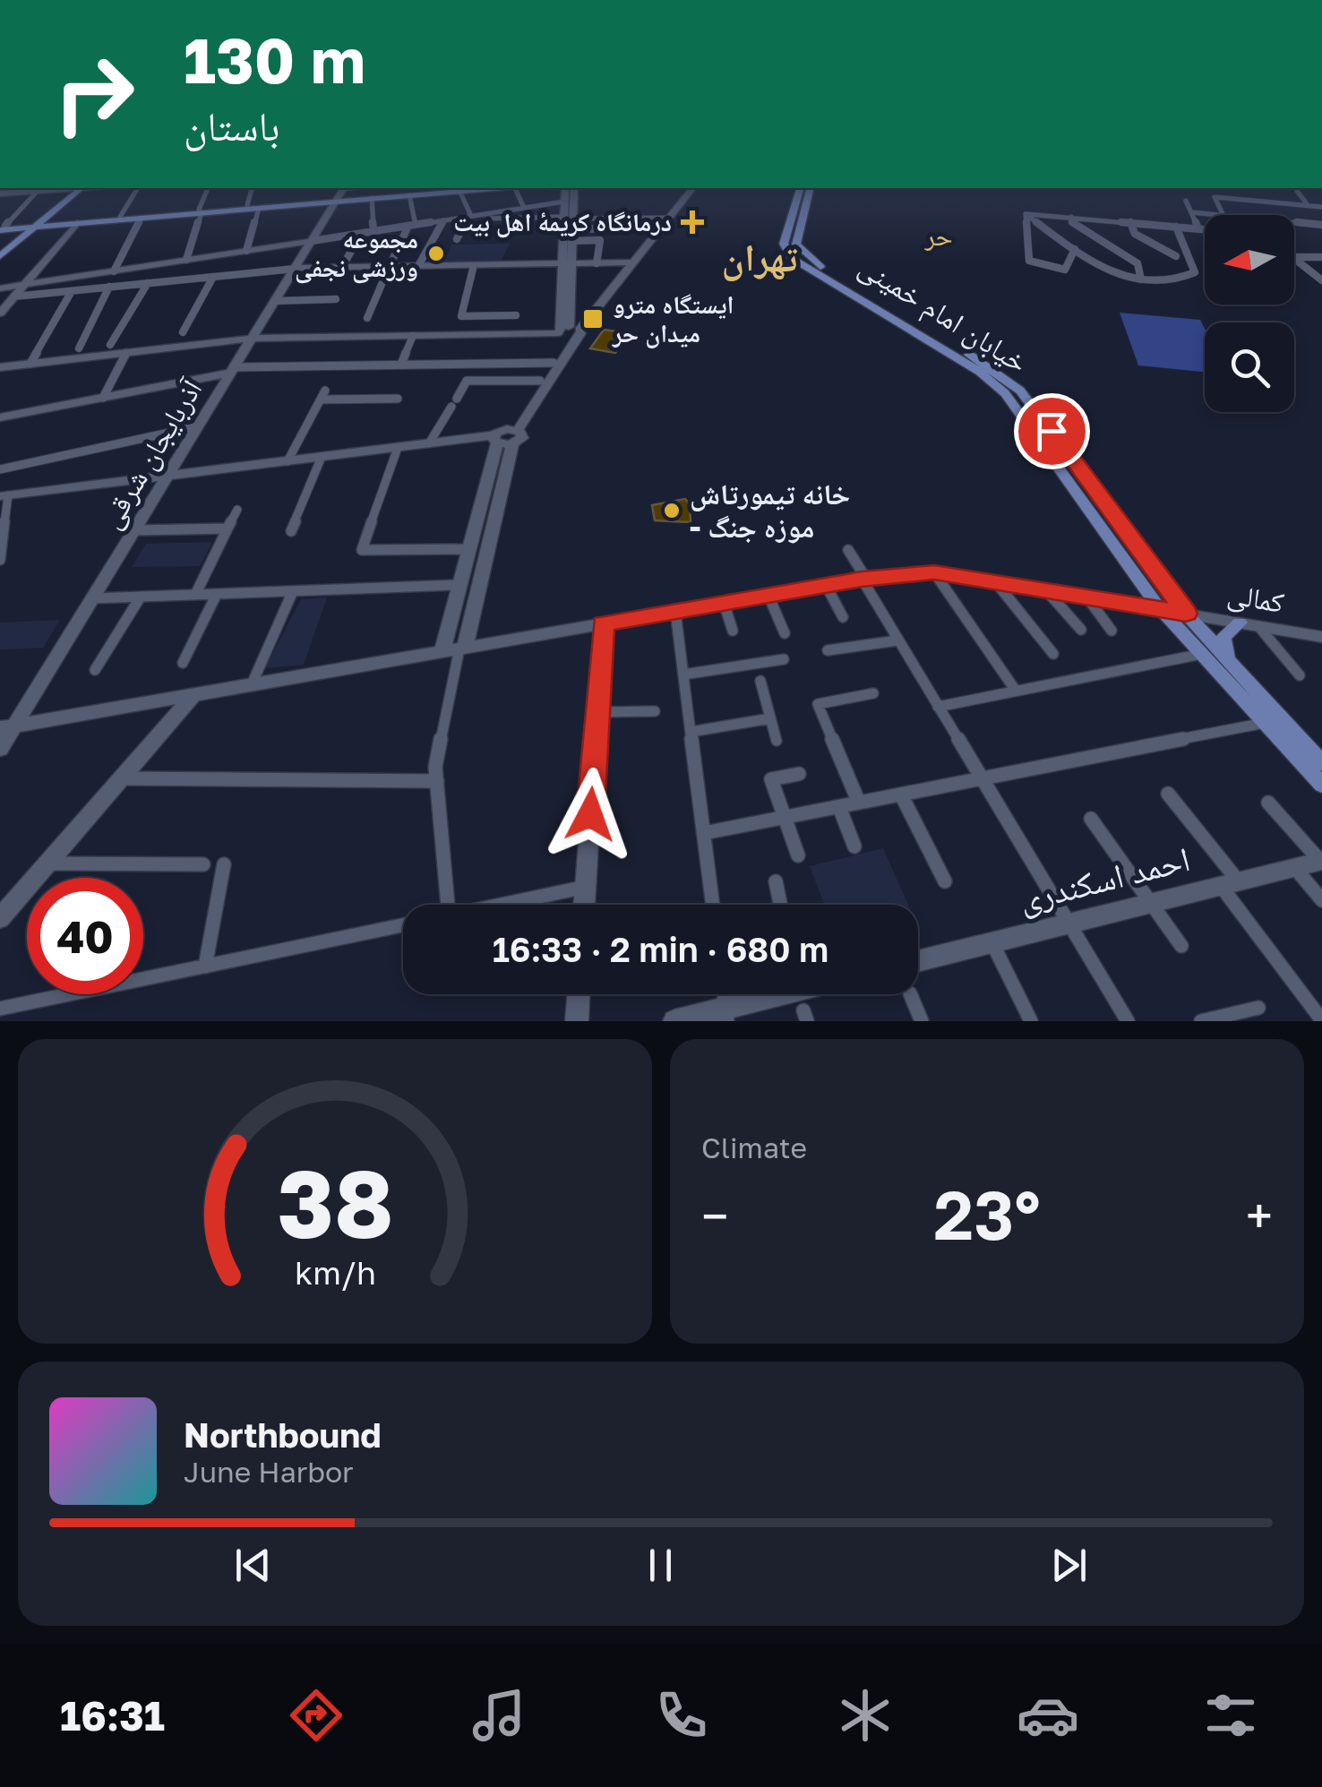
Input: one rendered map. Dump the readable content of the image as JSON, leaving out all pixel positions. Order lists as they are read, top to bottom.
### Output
{
  "streets": {
    "main road": [
      "خیابان امام خمینی",
      "آذربایجان شرقی",
      "کمالی",
      "احمد اسکندری"
    ]
  },
  "crossings": [
    ["خیابان امام خمینی", "کمالی"],
    ["آذربایجان شرقی", "کمالی"]
  ],
  "districts": ["حر", "تهران"],
  "places": {
    "health": ["درمانگاه کریمهٔ اهل بیت"],
    "other": ["مجموعه ورزشی نجفی", "خانه تیمورتاش - موزه جنگ"],
    "transit": ["ایستگاه مترو میدان حر"]
  },
  "north": "left",
  "page": {
    "turn": ["130 m", "باستان"],
    "limit": "40",
    "trip": "16:33 · 2 min · 680 m",
    "tile": "Climate",
    "heat": ["−", "23°", "+"],
    "song": ["Northbound", "June Harbor"],
    "tabs": "16:31",
    "gauge": ["38", "km/h"]
  }
}
